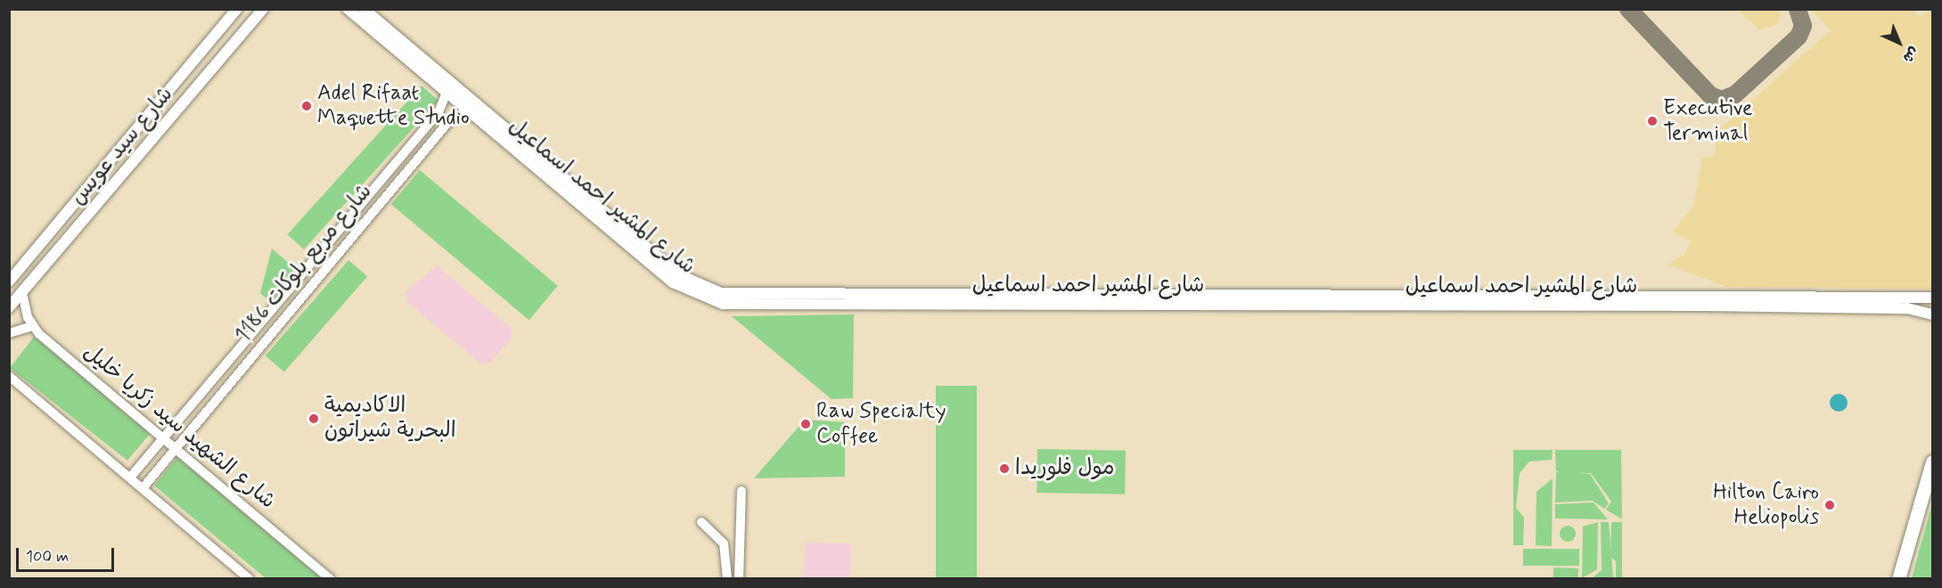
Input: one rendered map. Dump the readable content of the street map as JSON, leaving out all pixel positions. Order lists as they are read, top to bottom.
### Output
{
  "streets": {
    "main road": ["شارع سيد عويس", "شارع المشير احمد اسماعيل"],
    "street": ["شارع مربع بلوكات 1186", "شارع الشهيد سيد زكريا خليل"]
  },
  "crossings": [
    ["شارع المشير احمد اسماعيل", "شارع مربع بلوكات 1186"],
    ["شارع مربع بلوكات 1186", "شارع الشهيد سيد زكريا خليل"]
  ],
  "places": [
    "Adel Rifaat Maquette Studio",
    "Executive Terminal",
    "الاكاديمية البحرية شيراتون",
    "Raw Specialty Coffee",
    "مول فلوريدا",
    "Hilton Cairo Heliopolis"
  ],
  "scale_bar": "100 m",
  "north": "bottom right"
}
